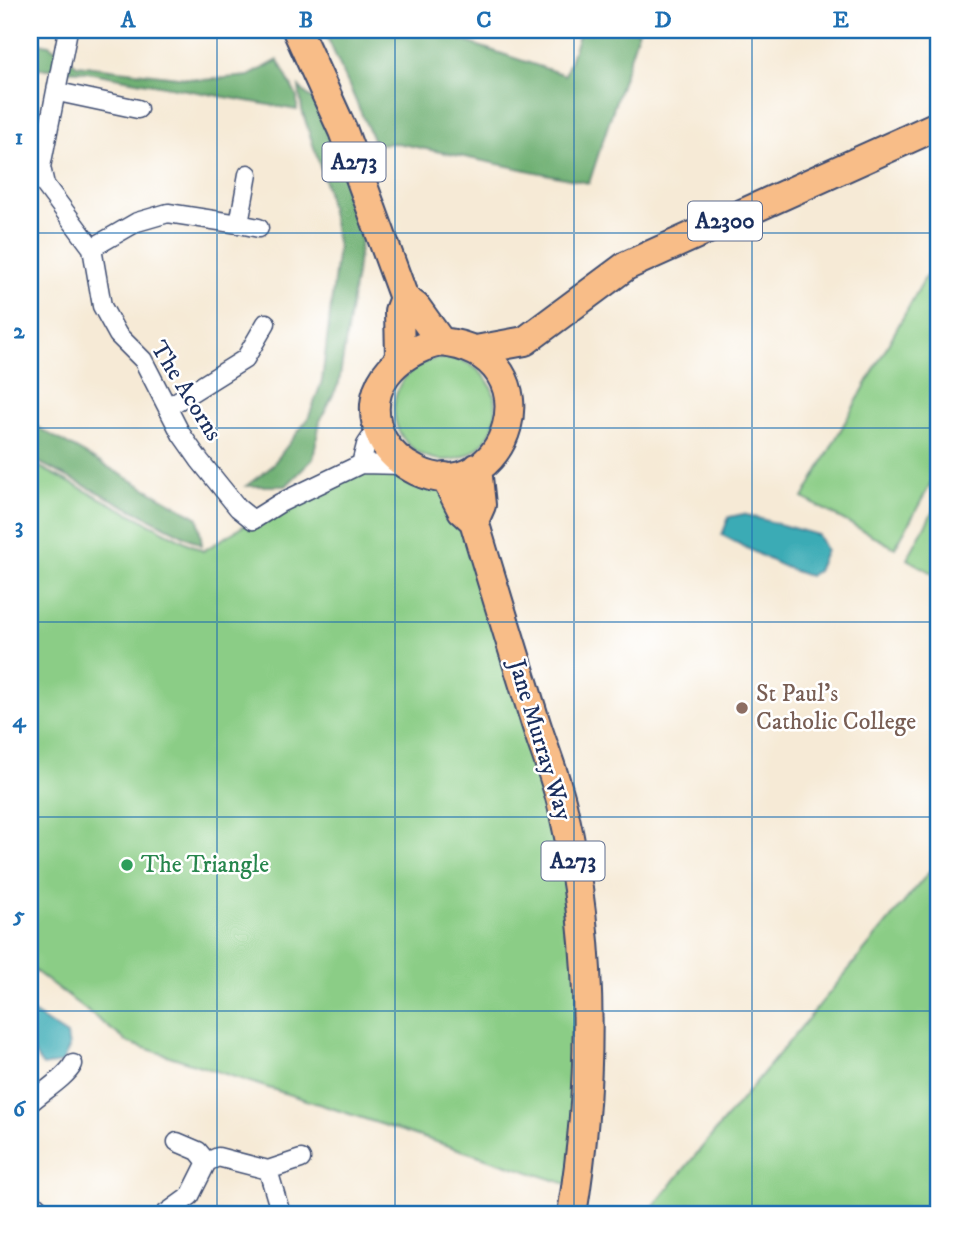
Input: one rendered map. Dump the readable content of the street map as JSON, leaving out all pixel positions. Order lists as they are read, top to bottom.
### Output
{
  "streets": {
    "main road": ["A273", "A2300", "Jane Murray Way"],
    "street": ["The Acorns"]
  },
  "crossings": [
    ["A273", "A2300"],
    ["A273", "Jane Murray Way"],
    ["A2300", "Jane Murray Way"]
  ],
  "places": ["St Paul's Catholic College", "The Triangle"],
  "grid": {
    "columns": [
      "A",
      "B",
      "C",
      "D",
      "E"
    ],
    "rows": [
      "1",
      "2",
      "3",
      "4",
      "5",
      "6"
    ]
  }
}
